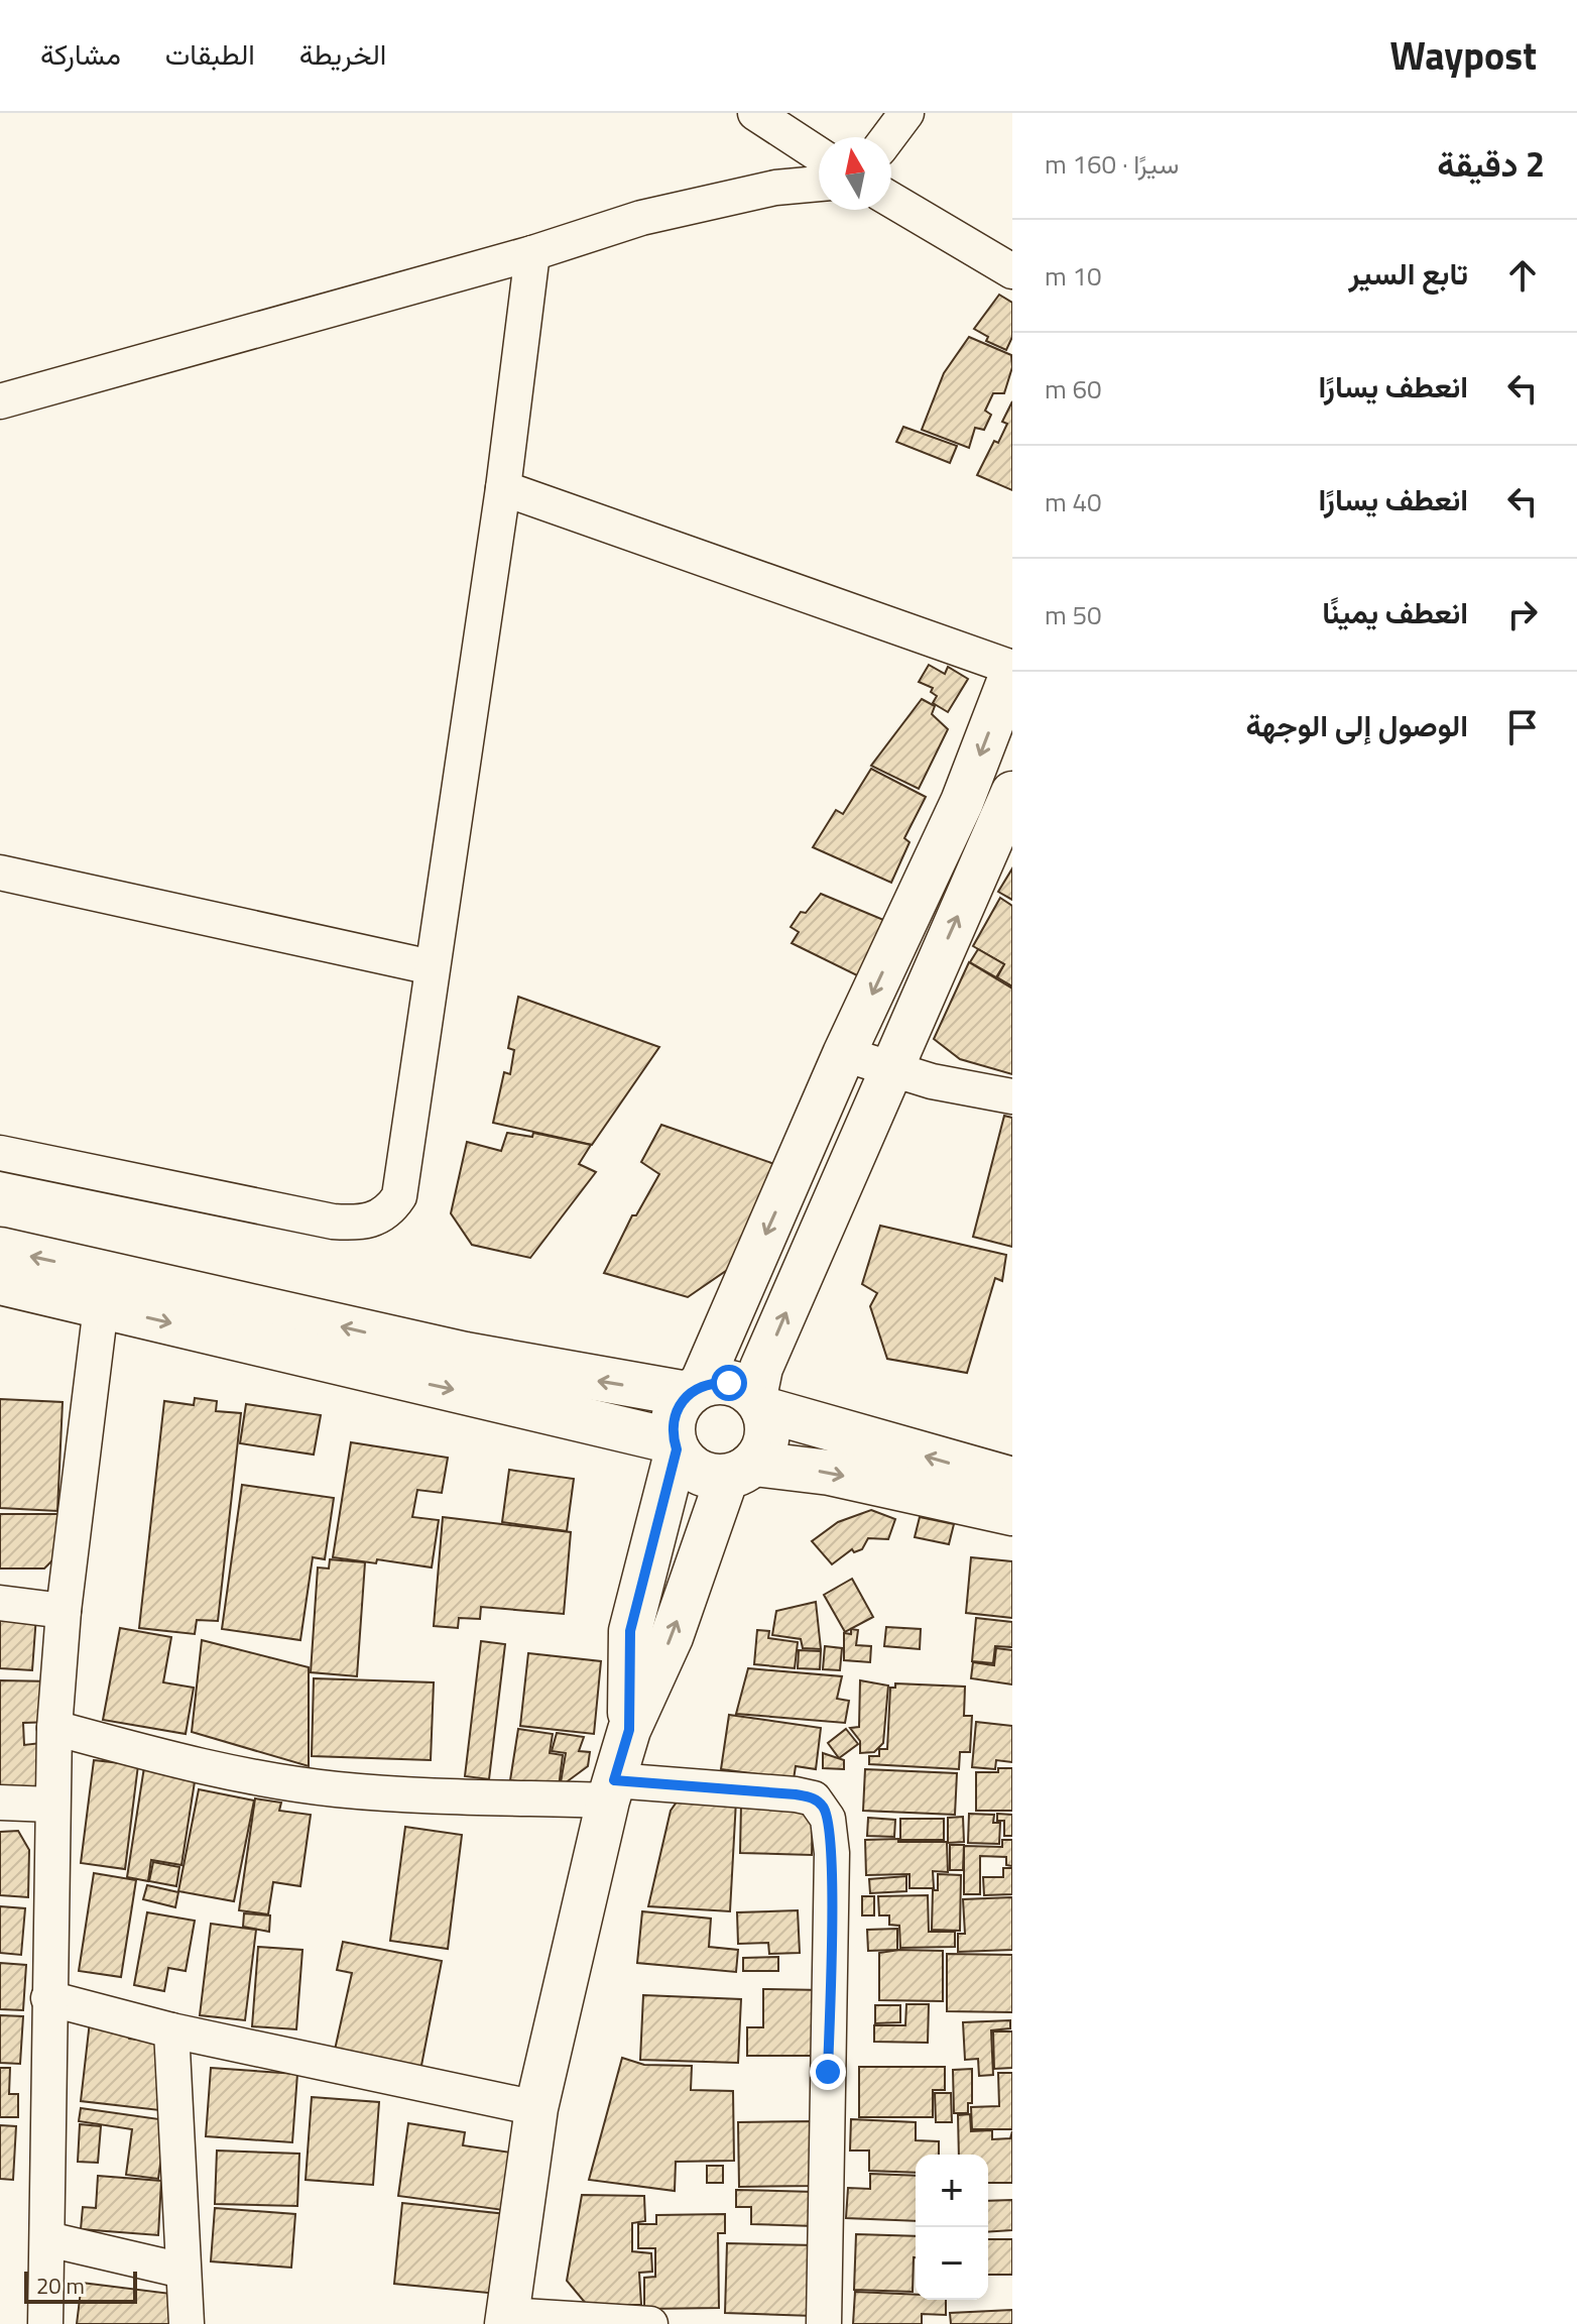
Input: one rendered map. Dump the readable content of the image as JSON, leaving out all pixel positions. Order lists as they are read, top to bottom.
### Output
{
  "scale_bar": "20 m",
  "north": "top",
  "page": {
    "header": "Waypost",
    "nav": ["الخريطة", "الطبقات", "مشاركة"],
    "heading": ["2 دقيقة", "سيرًا · 160 m"],
    "list": [
      ["تابع السير", "10 m"],
      ["انعطف يسارًا", "60 m"],
      ["انعطف يسارًا", "40 m"],
      ["انعطف يمينًا", "50 m"],
      "الوصول إلى الوجهة"
    ],
    "map_buttons": ["+", "−"],
    "scale": "20 m"
  }
}
